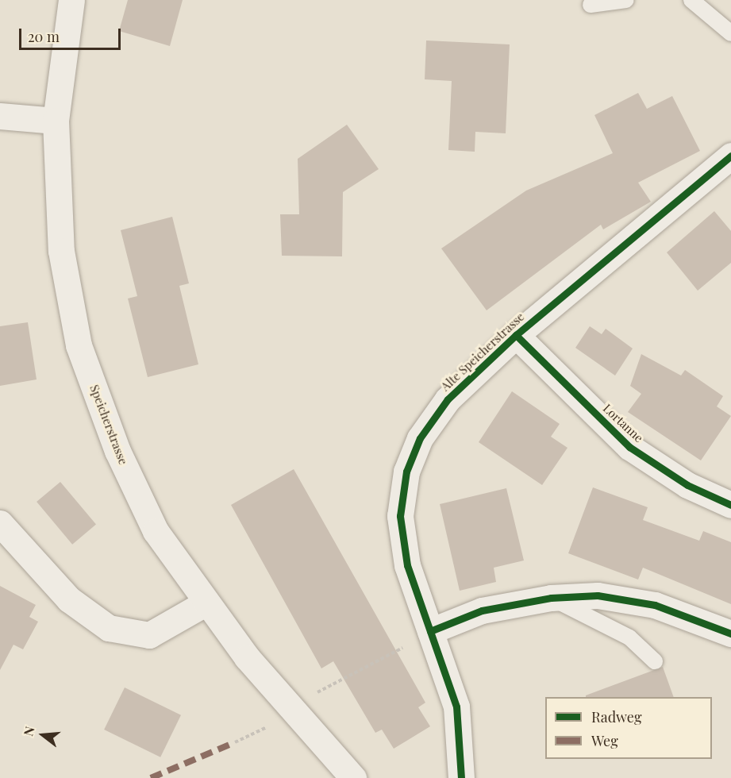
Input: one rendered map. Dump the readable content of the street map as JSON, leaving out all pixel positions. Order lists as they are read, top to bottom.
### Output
{
  "streets": {
    "street": ["Alte Speicherstrasse", "Lortanne", "Speicherstrasse"]
  },
  "crossings": [
    ["Alte Speicherstrasse", "Lortanne"]
  ],
  "legend": ["Radweg", "Weg"],
  "scale_bar": "20 m",
  "north": "left"
}
